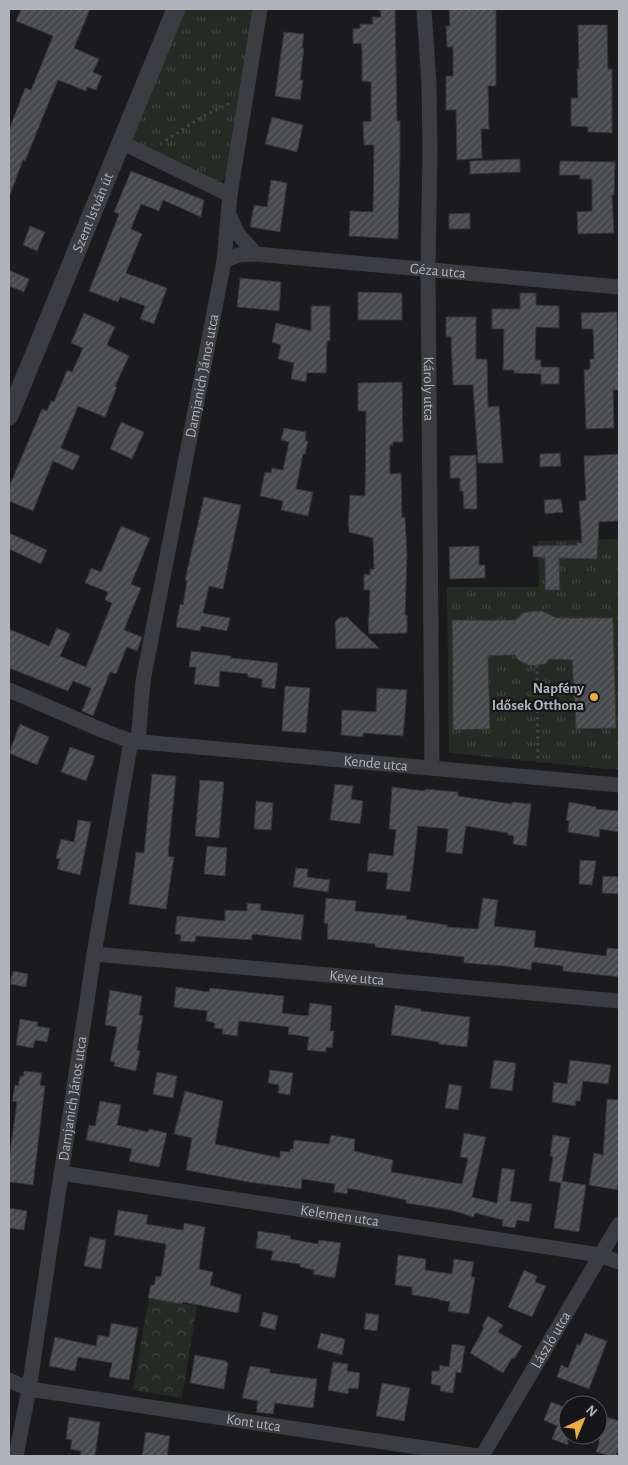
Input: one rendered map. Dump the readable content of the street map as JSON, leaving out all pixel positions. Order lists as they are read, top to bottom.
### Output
{
  "streets": {
    "street": [
      "Szent István út",
      "Géza utca",
      "Damjanich János utca",
      "Károly utca",
      "Kende utca",
      "Keve utca",
      "Kelemen utca",
      "László utca",
      "Kont utca"
    ]
  },
  "crossings": [
    ["Géza utca", "Damjanich János utca"],
    ["Géza utca", "Károly utca"],
    ["Damjanich János utca", "Kende utca"],
    ["Damjanich János utca", "Keve utca"],
    ["Damjanich János utca", "Kelemen utca"],
    ["Damjanich János utca", "Kont utca"],
    ["Károly utca", "Kende utca"],
    ["Kelemen utca", "László utca"]
  ],
  "places": ["Napfény Idősek Otthona"],
  "north": "top right"
}
